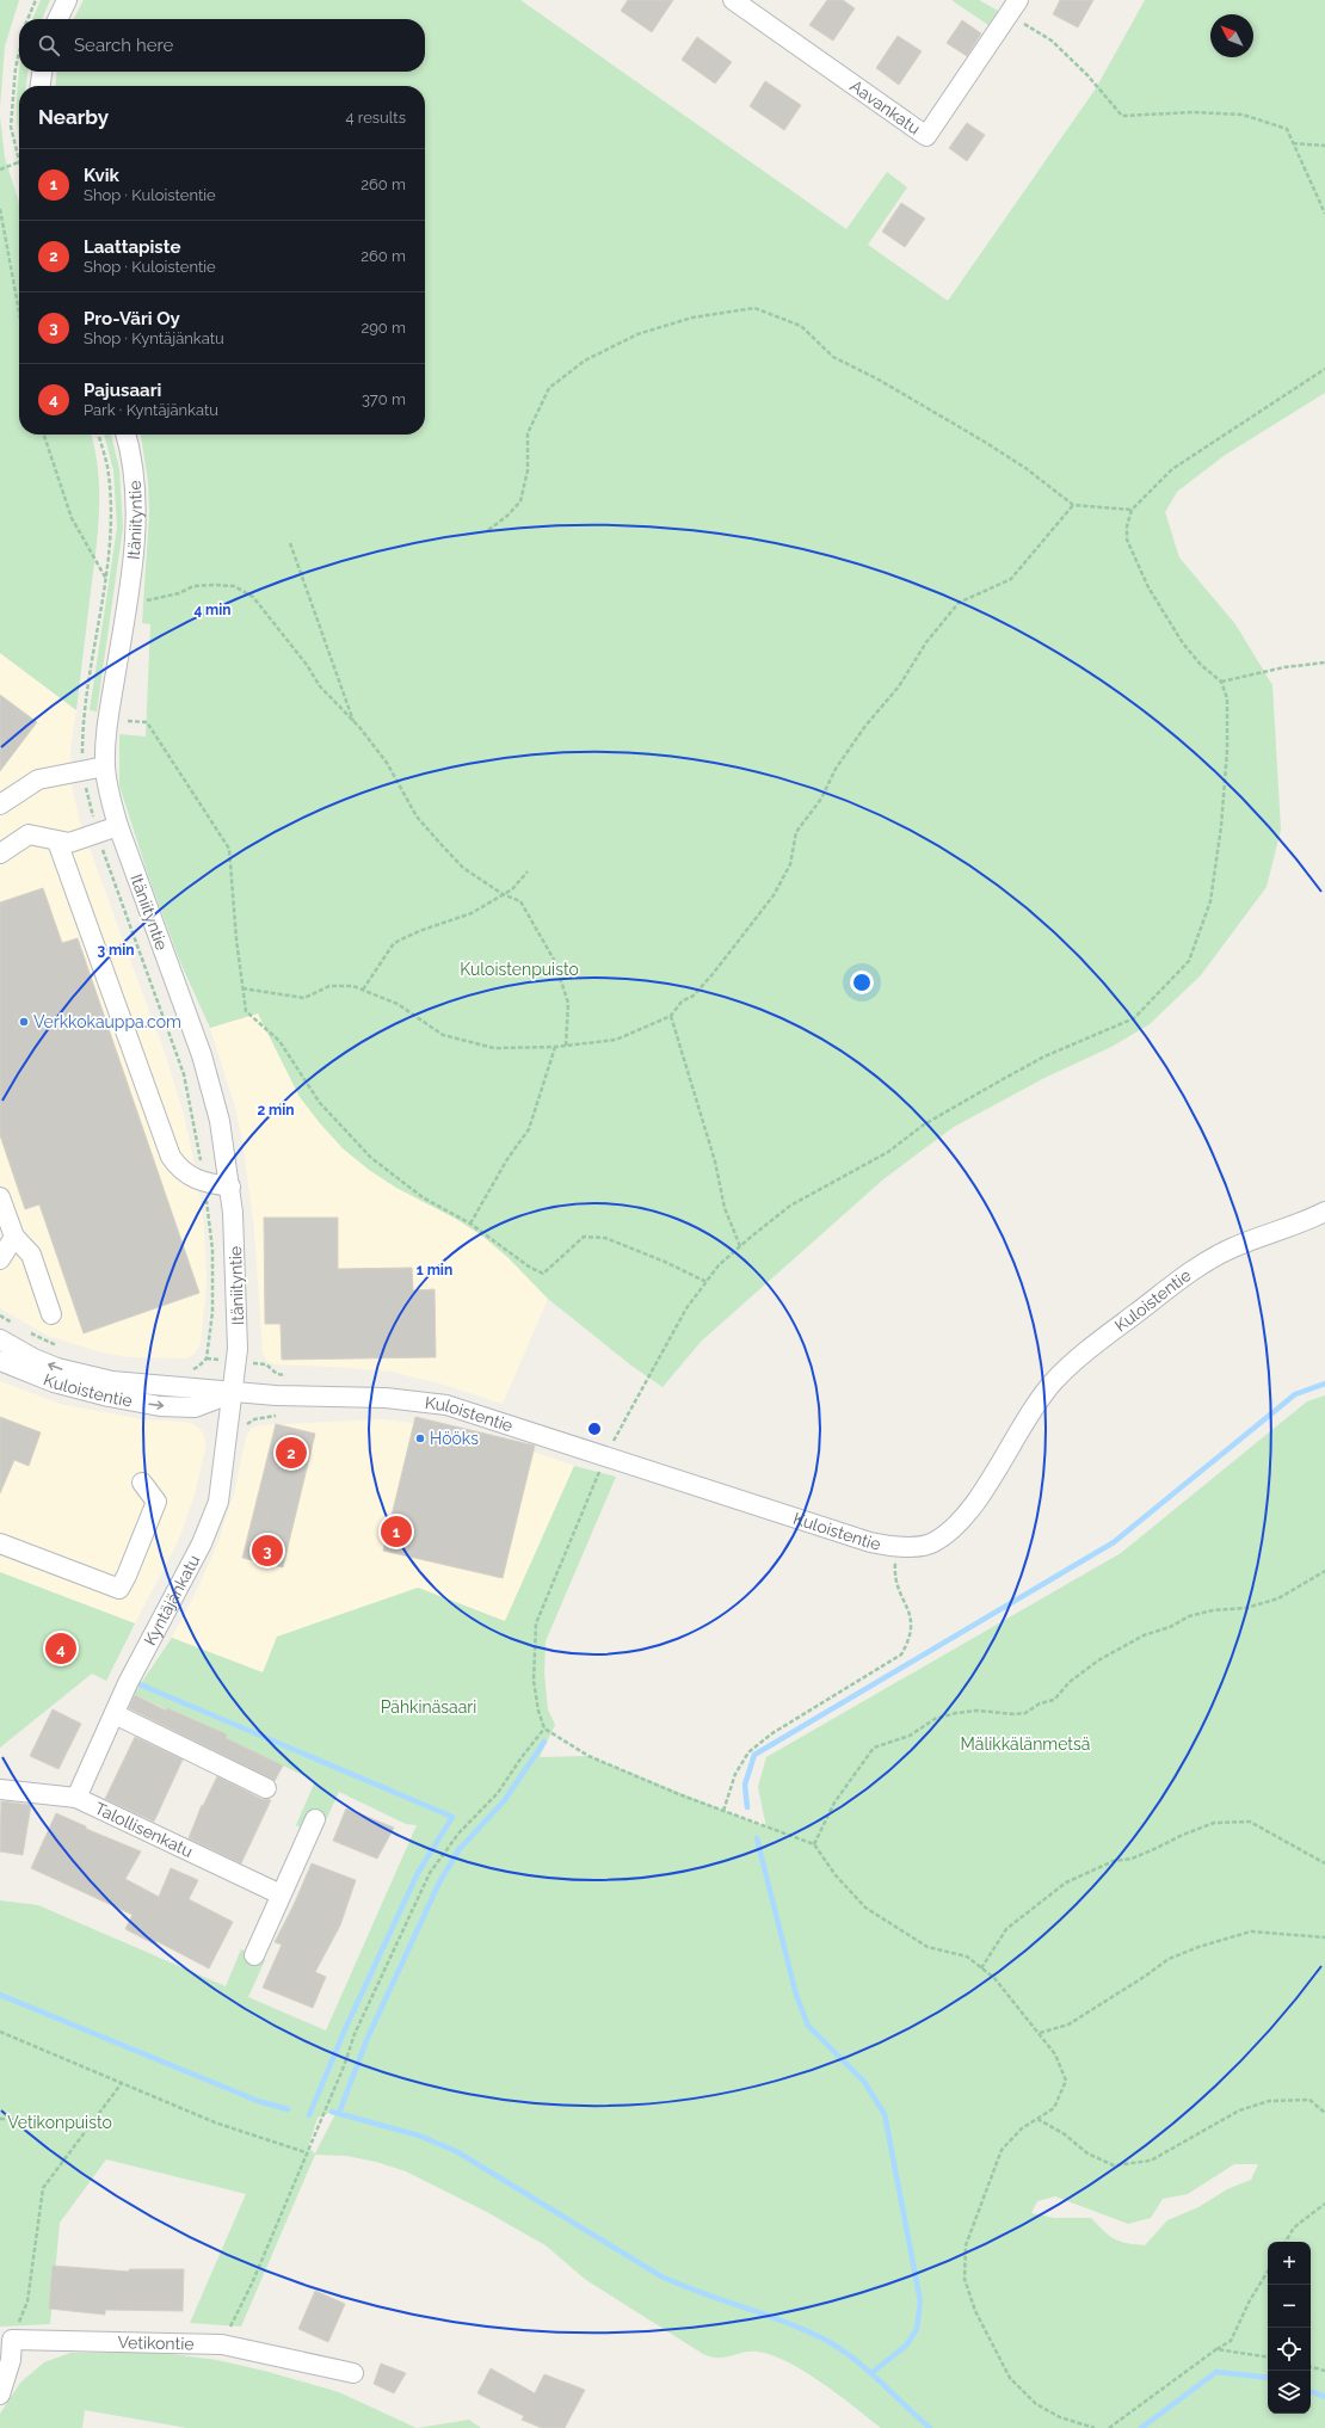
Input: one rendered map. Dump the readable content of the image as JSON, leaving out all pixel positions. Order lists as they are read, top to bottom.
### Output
{
  "streets": {
    "street": [
      "Aavankatu",
      "Itäniityntie",
      "Kuloistentie",
      "Kyntäjänkatu",
      "Talollisenkatu",
      "Vetikontie"
    ]
  },
  "crossings": [
    ["Itäniityntie", "Kuloistentie"],
    ["Itäniityntie", "Kyntäjänkatu"],
    ["Kuloistentie", "Kyntäjänkatu"],
    ["Kyntäjänkatu", "Talollisenkatu"]
  ],
  "parks": [
    "Kuloistenpuisto",
    "Pähkinäsaari",
    "Mälikkälänmetsä",
    "Vetikonpuisto"
  ],
  "places": ["Verkkokauppa.com", "Hööks"],
  "north": "top left",
  "page": {
    "search": "Search here",
    "heading": ["Nearby", "4 results"],
    "list": [
      {
        "mark": "1",
        "name": "Kvik",
        "note": "Shop · Kuloistentie",
        "value": "260 m"
      },
      {
        "mark": "2",
        "name": "Laattapiste",
        "note": "Shop · Kuloistentie",
        "value": "260 m"
      },
      {
        "mark": "3",
        "name": "Pro-Väri Oy",
        "note": "Shop · Kyntäjänkatu",
        "value": "290 m"
      },
      {
        "mark": "4",
        "name": "Pajusaari",
        "note": "Park · Kyntäjänkatu",
        "value": "370 m"
      }
    ],
    "pins": [
      "2",
      "1",
      "3",
      "4"
    ],
    "map_buttons": ["+", "−"]
  },
  "rings": [
    "4 min",
    "3 min",
    "2 min",
    "1 min"
  ]
}
